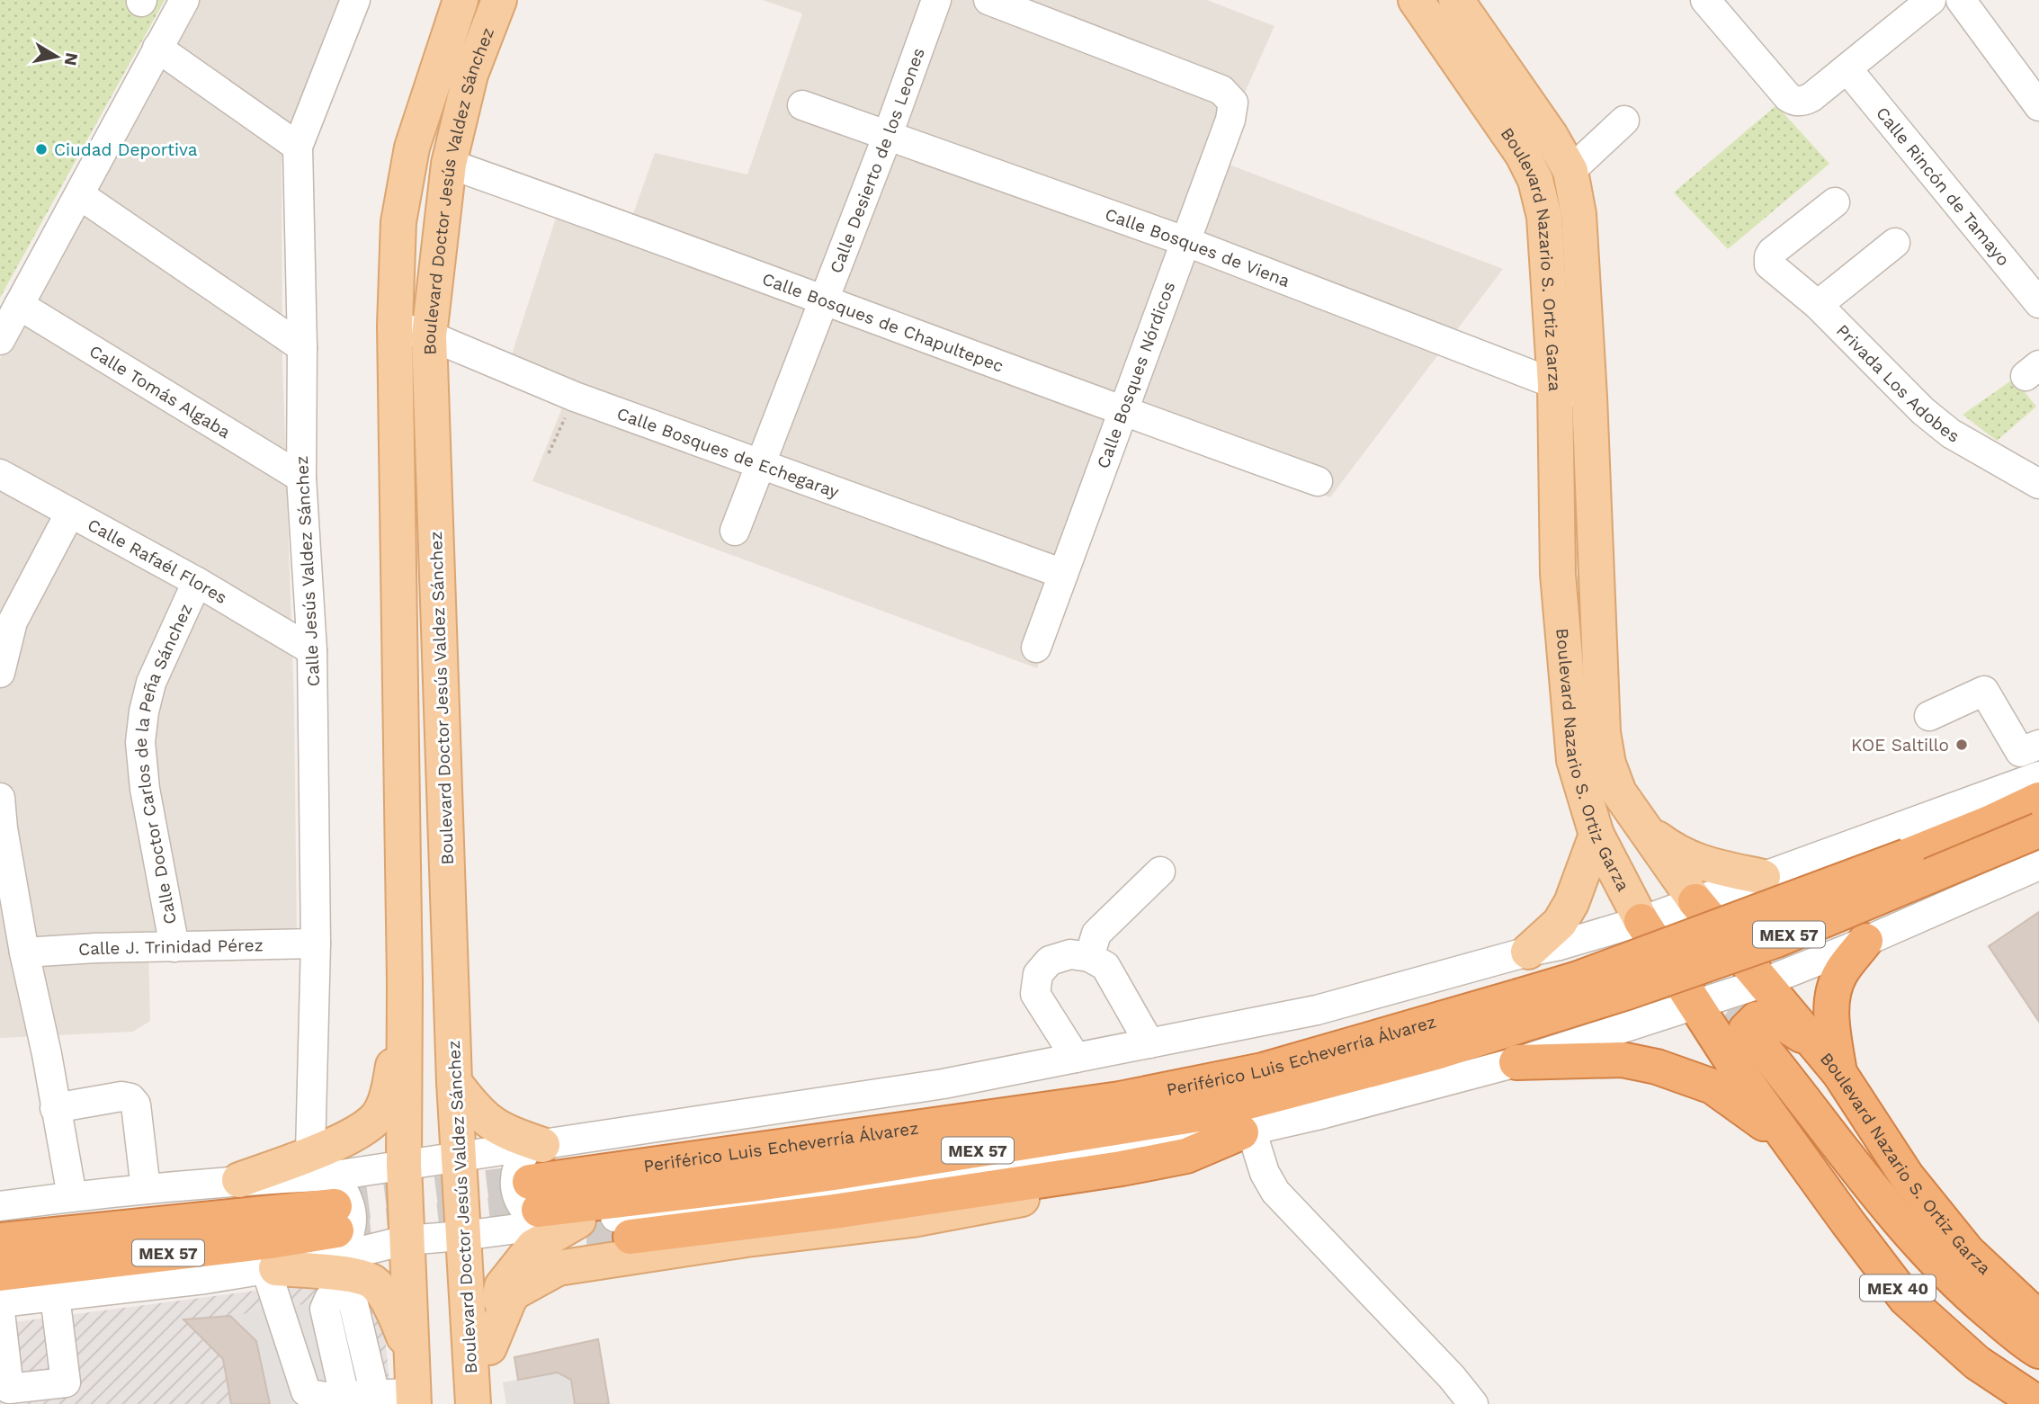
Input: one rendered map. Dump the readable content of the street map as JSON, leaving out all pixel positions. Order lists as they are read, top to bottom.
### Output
{
  "streets": {
    "highway": [
      "Boulevard Nazario S. Ortiz Garza",
      "MEX 57",
      "Periférico Luis Echeverría Álvarez",
      "MEX 40"
    ],
    "main road": ["Boulevard Doctor Jesús Valdez Sánchez"],
    "street": [
      "Calle Desierto de los Leones",
      "Calle Rincón de Tamayo",
      "Calle Bosques de Viena",
      "Calle Bosques de Chapultepec",
      "Calle Bosques Nórdicos",
      "Privada Los Adobes",
      "Calle Tomás Algaba",
      "Calle Bosques de Echegaray",
      "Calle Rafaél Flores",
      "Calle Jesús Valdez Sánchez",
      "Calle Doctor Carlos de la Peña Sánchez",
      "Calle J. Trinidad Pérez"
    ]
  },
  "crossings": [
    ["Calle Desierto de los Leones", "Calle Bosques de Viena"],
    ["Calle Desierto de los Leones", "Calle Bosques de Chapultepec"],
    ["Calle Desierto de los Leones", "Calle Bosques de Echegaray"],
    ["Boulevard Doctor Jesús Valdez Sánchez", "Calle Bosques de Chapultepec"],
    ["Boulevard Doctor Jesús Valdez Sánchez", "Calle Bosques de Echegaray"],
    ["Calle Bosques de Viena", "Boulevard Nazario S. Ortiz Garza"],
    ["Calle Bosques de Viena", "Calle Bosques Nórdicos"],
    ["Calle Bosques de Chapultepec", "Calle Bosques Nórdicos"],
    ["Calle Bosques Nórdicos", "Calle Bosques de Echegaray"],
    ["Calle Tomás Algaba", "Calle Jesús Valdez Sánchez"],
    ["Calle Rafaél Flores", "Calle Jesús Valdez Sánchez"],
    ["Calle Rafaél Flores", "Calle Doctor Carlos de la Peña Sánchez"],
    ["Calle Jesús Valdez Sánchez", "Calle J. Trinidad Pérez"],
    ["Calle Doctor Carlos de la Peña Sánchez", "Calle J. Trinidad Pérez"]
  ],
  "places": ["Ciudad Deportiva", "KOE Saltillo"],
  "north": "right"
}
